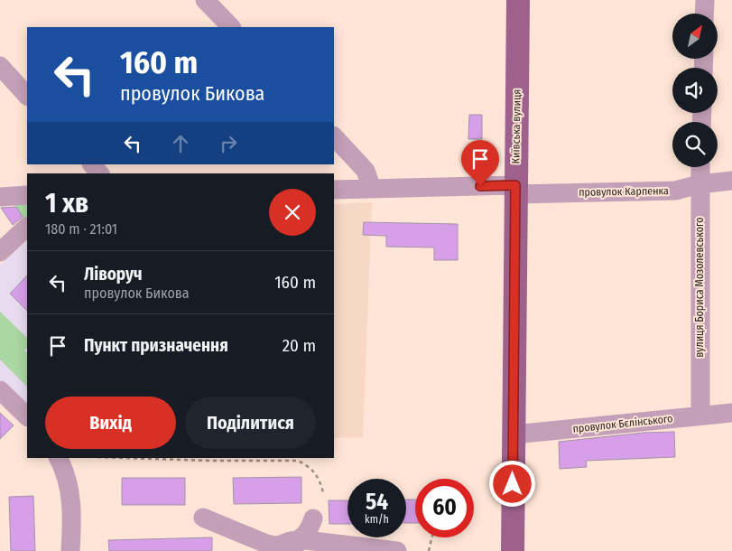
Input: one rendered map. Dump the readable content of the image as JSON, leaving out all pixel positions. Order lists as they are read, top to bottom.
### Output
{
  "streets": {
    "main road": ["Київська вулиця"],
    "street": ["провулок Карпенка", "вулиця Бориса Мозолевського", "провулок Бєлінського"]
  },
  "crossings": [
    ["Київська вулиця", "провулок Карпенка"],
    ["Київська вулиця", "провулок Бєлінського"],
    ["провулок Карпенка", "вулиця Бориса Мозолевського"],
    ["вулиця Бориса Мозолевського", "провулок Бєлінського"]
  ],
  "north": "top right",
  "page": {
    "turn": ["160 m", "провулок Бикова"],
    "heading": ["1 хв", "180 m · 21:01"],
    "list": [
      {
        "name": "Ліворуч",
        "note": "провулок Бикова",
        "value": "160 m"
      },
      {
        "name": "Пункт призначення",
        "value": "20 m"
      }
    ],
    "buttons": ["Вихід", "Поділитися"],
    "speed": "54 km/h",
    "limit": "60"
  }
}
